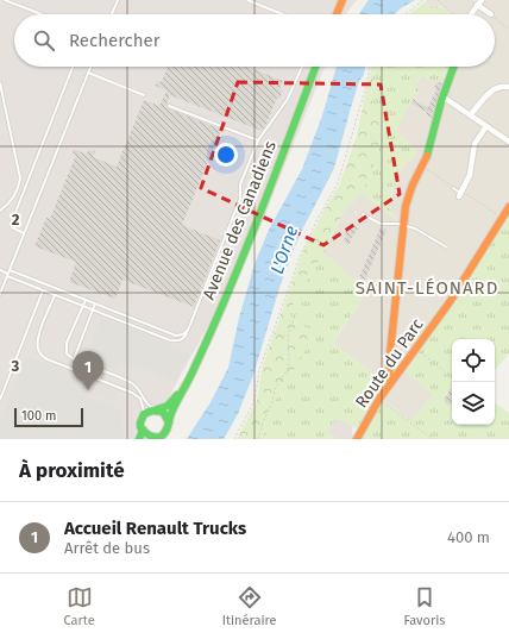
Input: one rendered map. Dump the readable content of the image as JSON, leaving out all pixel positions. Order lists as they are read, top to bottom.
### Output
{
  "streets": {
    "street": ["Avenue des Canadiens", "Route du Parc"]
  },
  "districts": ["SAINT-LÉONARD"],
  "water": ["L'Orne"],
  "scale_bar": "100 m",
  "page": {
    "search": "Rechercher",
    "pins": "1",
    "scale": "100 m",
    "heading": "À proximité",
    "list": [
      {
        "mark": "1",
        "name": "Accueil Renault Trucks",
        "note": "Arrêt de bus",
        "value": "400 m"
      }
    ],
    "nav": ["Carte", "Itinéraire", "Favoris"]
  },
  "grid": {
    "rows": ["2", "3"]
  }
}
